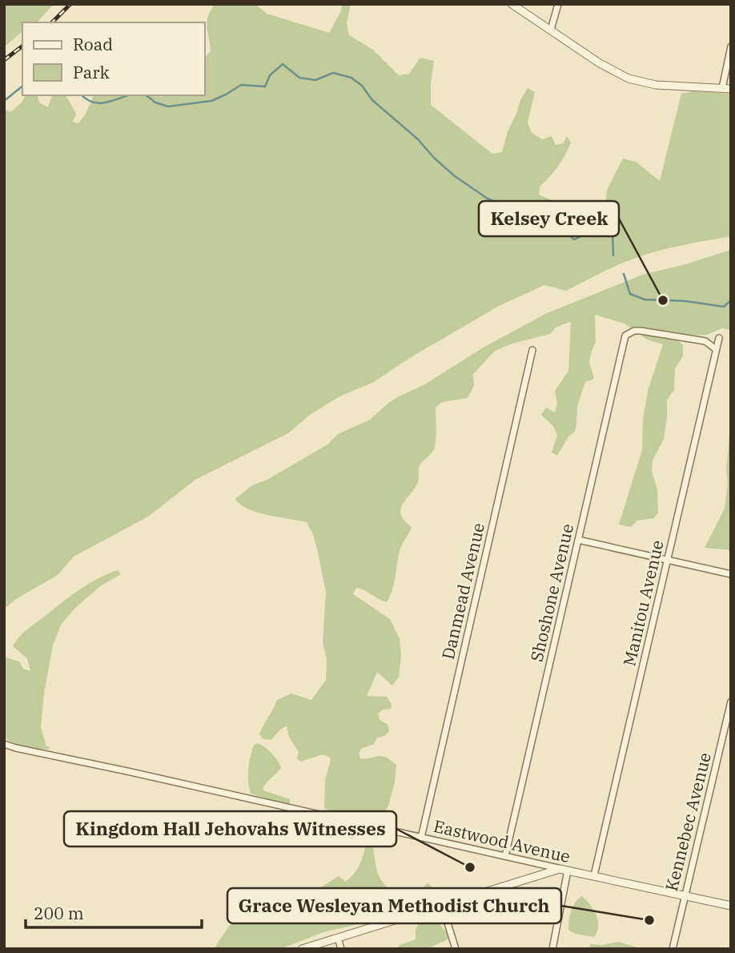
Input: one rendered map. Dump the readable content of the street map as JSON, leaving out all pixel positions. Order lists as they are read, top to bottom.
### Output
{
  "streets": {
    "street": [
      "Danmead Avenue",
      "Shoshone Avenue",
      "Manitou Avenue",
      "Kennebec Avenue",
      "Eastwood Avenue"
    ]
  },
  "crossings": [
    ["Danmead Avenue", "Eastwood Avenue"],
    ["Shoshone Avenue", "Manitou Avenue"],
    ["Shoshone Avenue", "Eastwood Avenue"],
    ["Manitou Avenue", "Eastwood Avenue"],
    ["Kennebec Avenue", "Eastwood Avenue"]
  ],
  "places": ["Kelsey Creek", "Kingdom Hall Jehovahs Witnesses", "Grace Wesleyan Methodist Church"],
  "legend": ["Road", "Park"],
  "scale_bar": "200 m"
}
